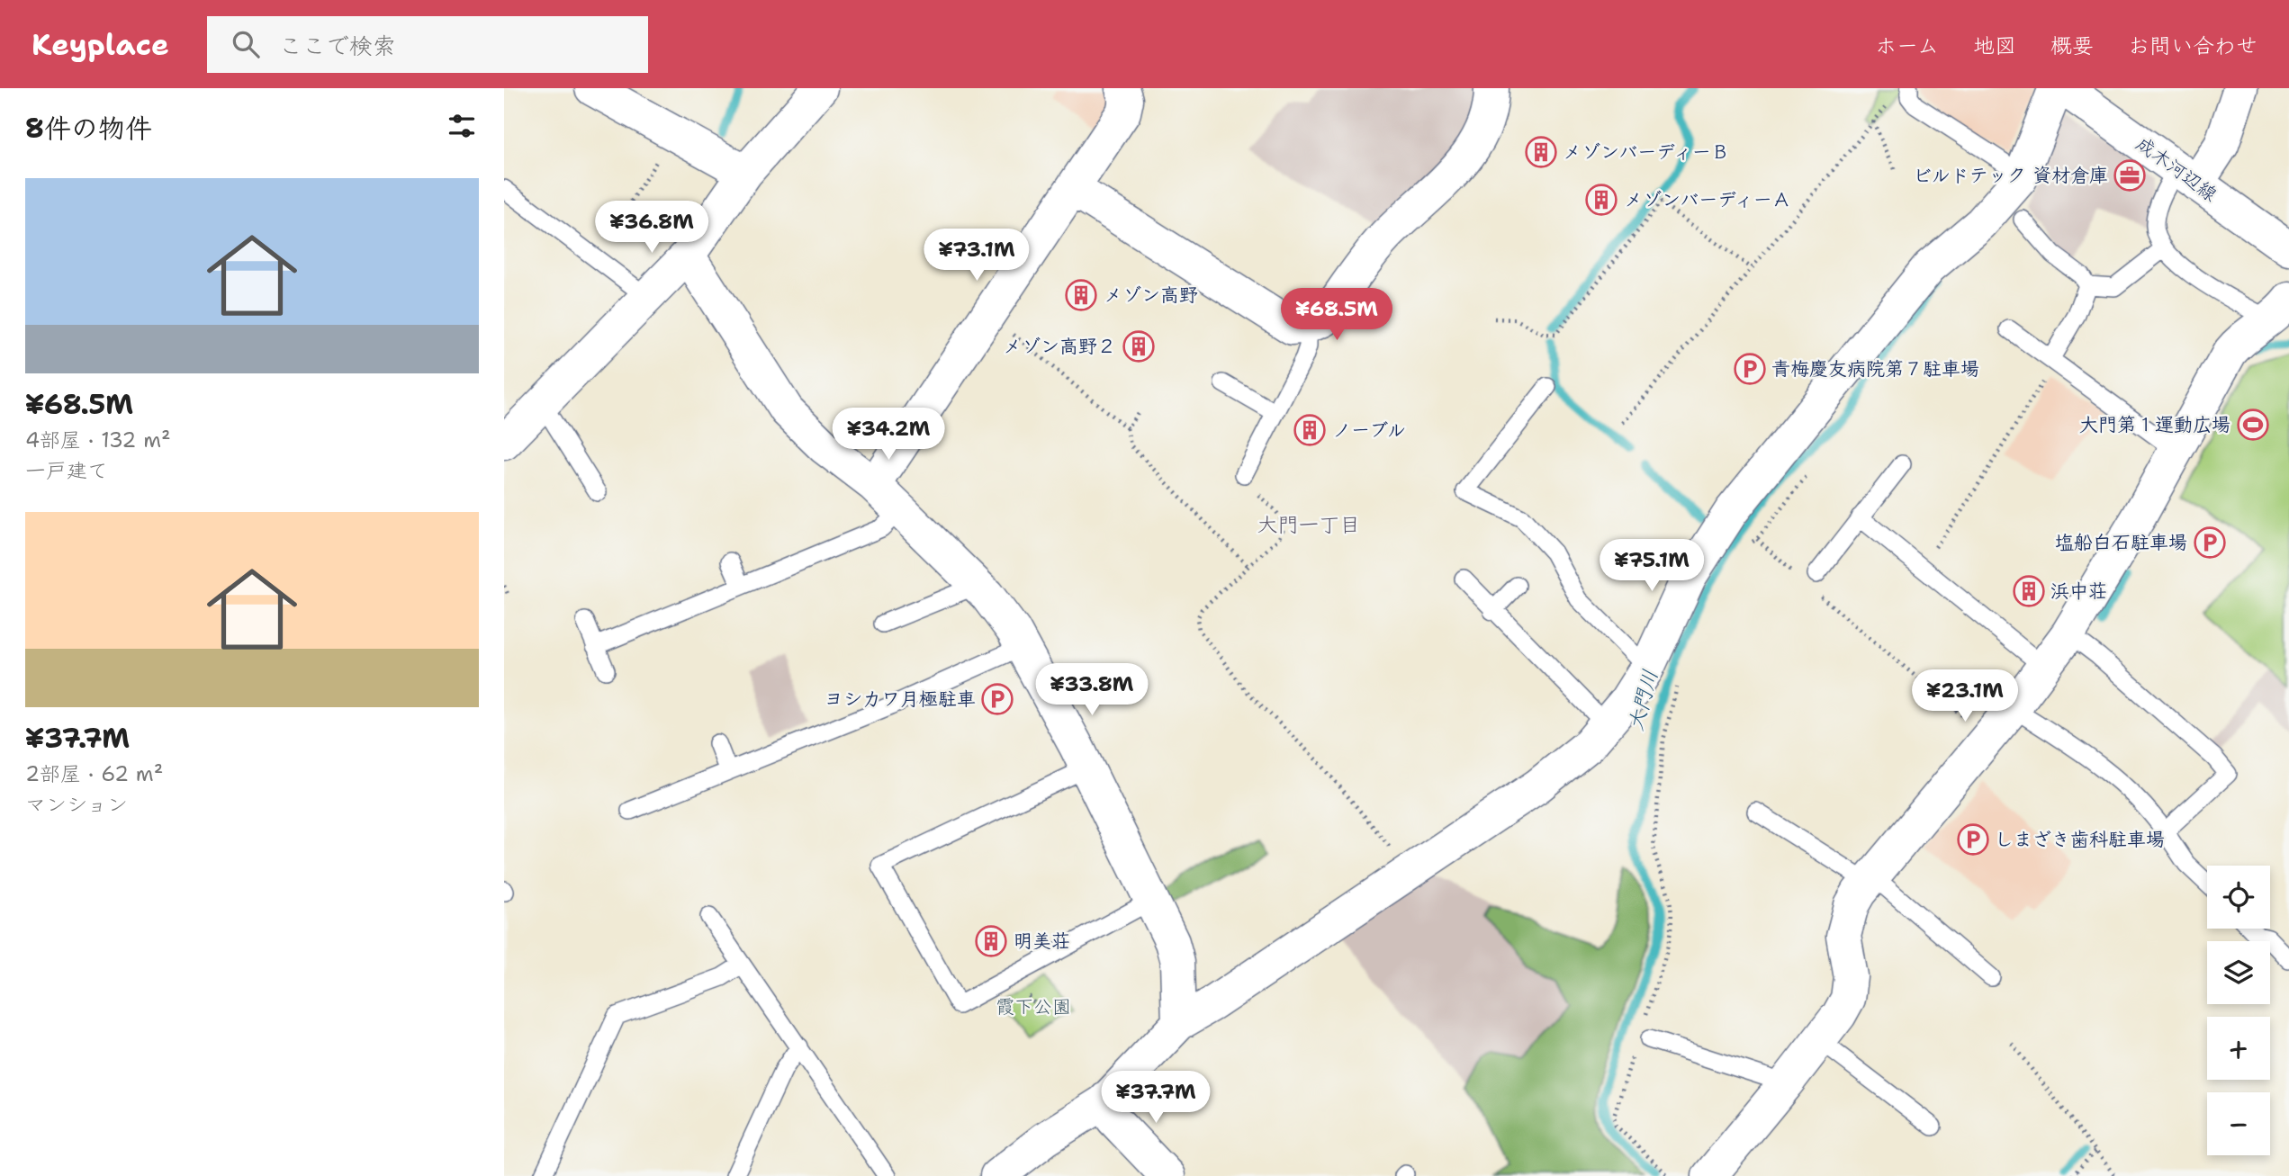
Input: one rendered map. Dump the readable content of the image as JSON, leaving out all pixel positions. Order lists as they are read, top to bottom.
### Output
{
  "streets": {
    "street": ["成木河辺線"]
  },
  "districts": ["大門一丁目"],
  "water": ["大門川"],
  "parks": ["霞下公園"],
  "places": {
    "building": [
      "メゾンバーディーＢ",
      "メゾンバーディーＡ",
      "メゾン高野",
      "メゾン高野２",
      "ノーブル",
      "浜中荘",
      "明美荘"
    ],
    "office": ["ビルドテック 資材倉庫"],
    "parking": [
      "青梅慶友病院第７駐車場",
      "塩船白石駐車場",
      "ヨシカワ月極駐車",
      "しまざき歯科駐車場"
    ],
    "sports": ["大門第１運動広場"]
  },
  "page": {
    "header": "Keyplace",
    "search": "ここで検索",
    "nav": [
      "ホーム",
      "地図",
      "概要",
      "お問い合わせ"
    ],
    "heading": "8件の物件",
    "list": [
      {
        "name": "¥68.5M",
        "note": "4部屋 · 132 m² · 一戸建て"
      },
      {
        "name": "¥37.7M",
        "note": "2部屋 · 62 m² · マンション"
      }
    ],
    "price": [
      "¥36.8M",
      "¥73.1M",
      "¥68.5M",
      "¥34.2M",
      "¥75.1M",
      "¥33.8M",
      "¥23.1M",
      "¥37.7M"
    ],
    "map_buttons": ["+", "−"]
  }
}
